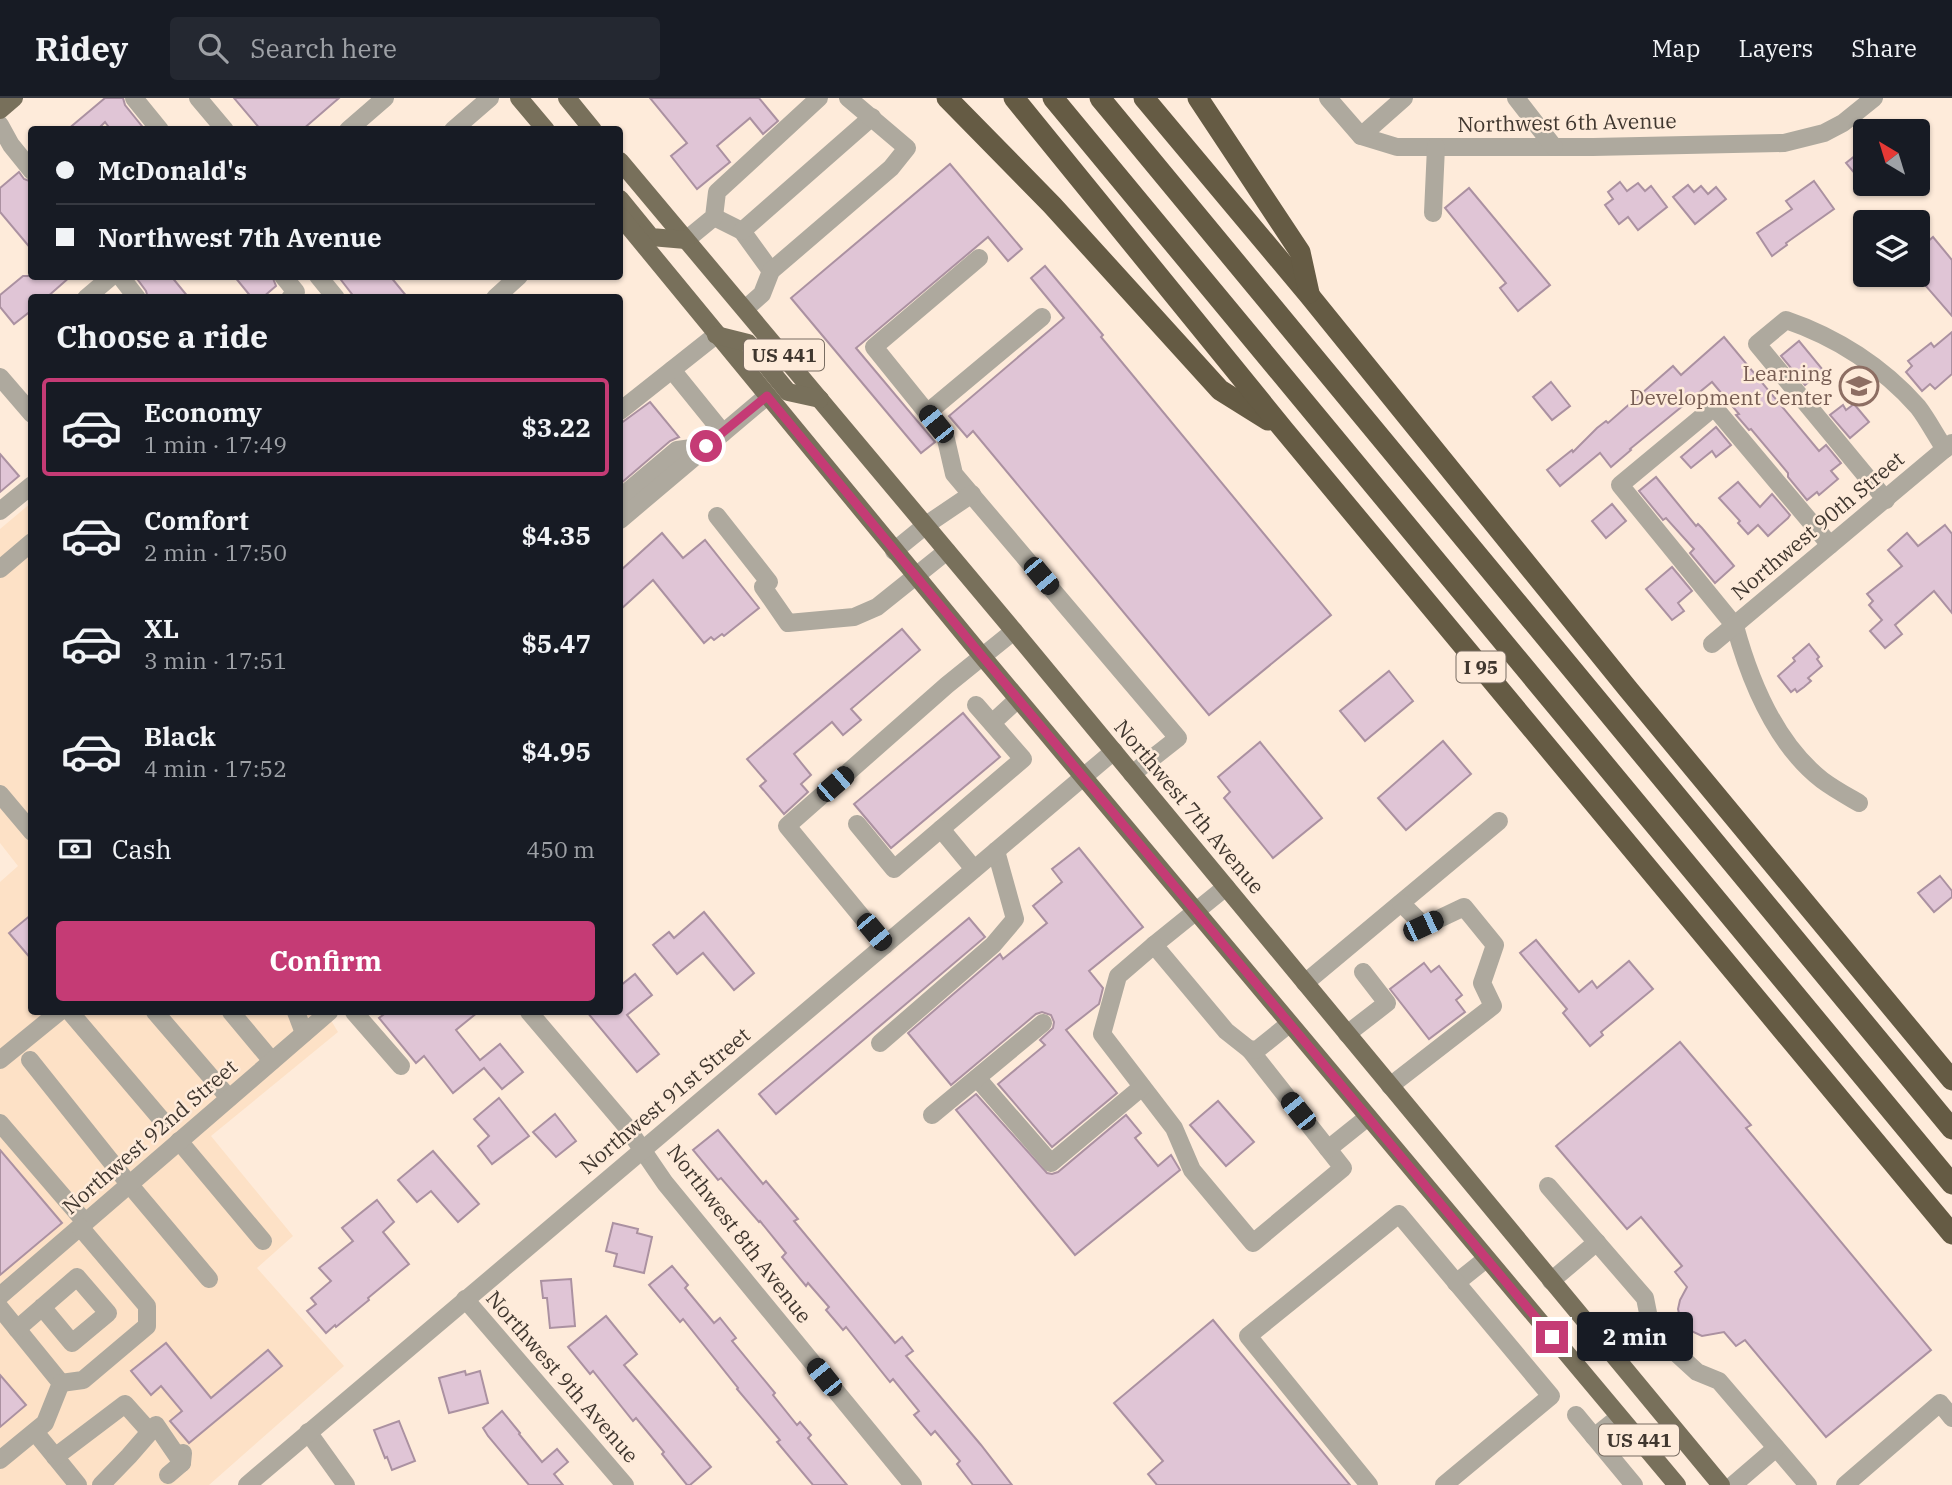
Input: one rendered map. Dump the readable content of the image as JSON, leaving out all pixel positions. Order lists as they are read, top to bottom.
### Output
{
  "streets": {
    "highway": ["I 95"],
    "main road": ["US 441", "Northwest 7th Avenue"],
    "street": [
      "Northwest 6th Avenue",
      "Northwest 90th Street",
      "Northwest 91st Street",
      "Northwest 92nd Street",
      "Northwest 8th Avenue",
      "Northwest 9th Avenue"
    ]
  },
  "crossings": [
    ["US 441", "Northwest 91st Street"],
    ["Northwest 7th Avenue", "Northwest 91st Street"],
    ["Northwest 91st Street", "Northwest 8th Avenue"],
    ["Northwest 91st Street", "Northwest 9th Avenue"]
  ],
  "places": {
    "school or university": ["Learning Development Center"]
  },
  "north": "top left",
  "page": {
    "header": "Ridey",
    "search": "Search here",
    "nav": ["Map", "Layers", "Share"],
    "banner": ["McDonald's", "Northwest 7th Avenue"],
    "heading": "Choose a ride",
    "list": [
      {
        "name": "Economy",
        "note": "1 min · 17:49",
        "value": "$3.22"
      },
      {
        "name": "Comfort",
        "note": "2 min · 17:50",
        "value": "$4.35"
      },
      {
        "name": "XL",
        "note": "3 min · 17:51",
        "value": "$5.47"
      },
      {
        "name": "Black",
        "note": "4 min · 17:52",
        "value": "$4.95"
      }
    ],
    "pay": ["Cash", "450 m"],
    "buttons": "Confirm",
    "bubble": "2 min"
  }
}
